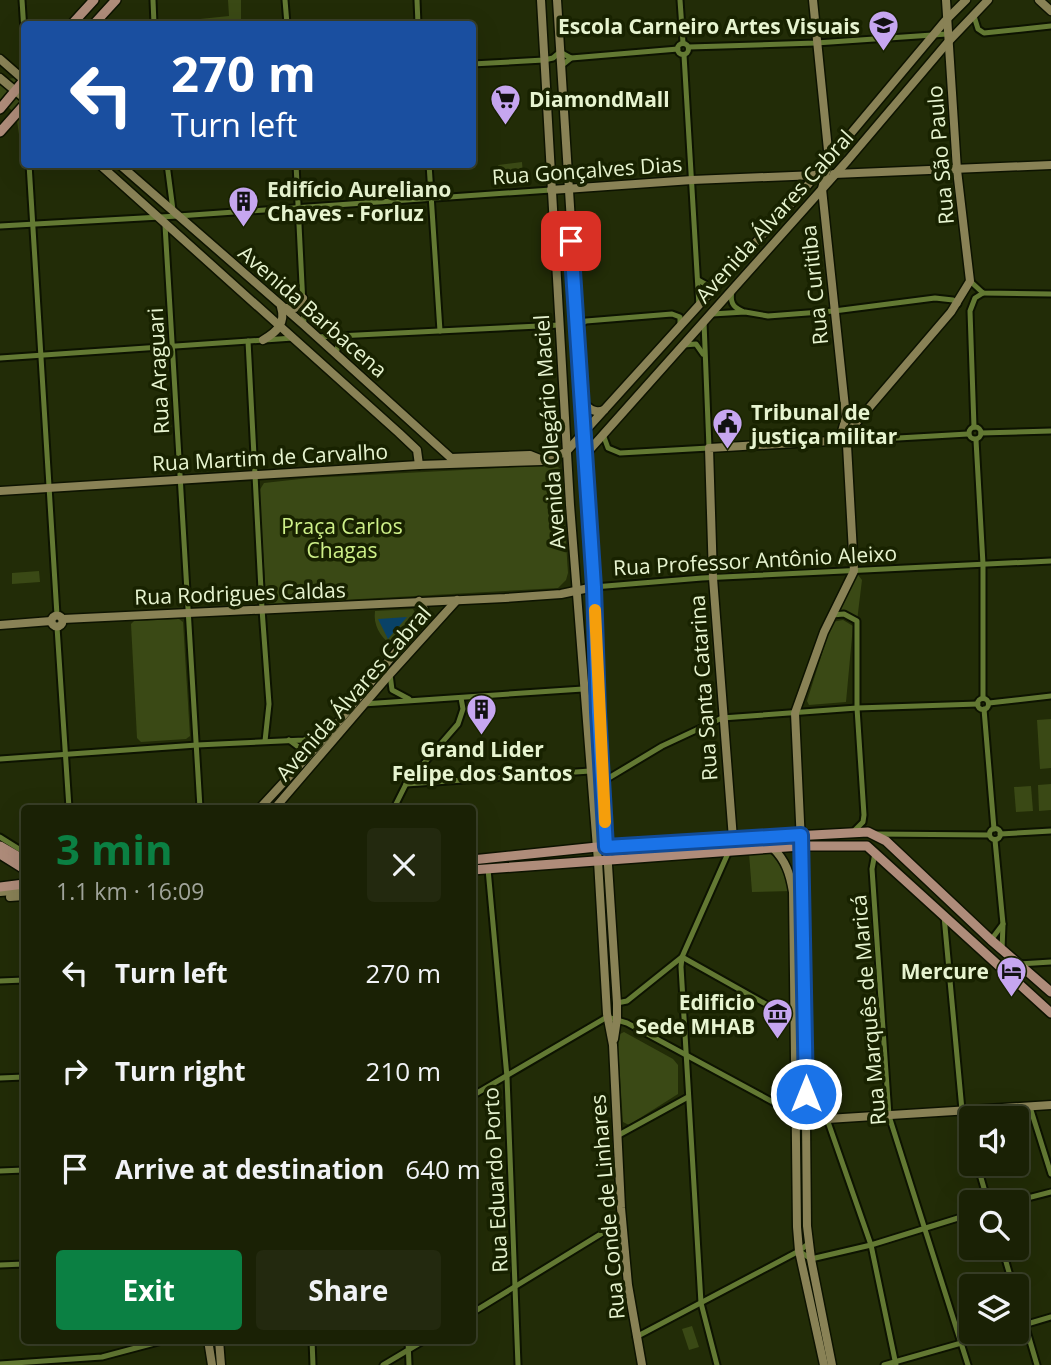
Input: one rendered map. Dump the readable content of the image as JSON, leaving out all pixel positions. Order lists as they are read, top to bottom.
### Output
{
  "streets": {
    "street": [
      "Rua São Paulo",
      "Rua Gonçalves Dias",
      "Avenida Álvares Cabral",
      "Rua Curitiba",
      "Avenida Barbacena",
      "Rua Araguari",
      "Avenida Olegário Maciel",
      "Rua Martim de Carvalho",
      "Rua Professor Antônio Aleixo",
      "Rua Rodrigues Caldas",
      "Rua Santa Catarina",
      "Rua Marquês de Maricá",
      "Rua Eduardo Porto",
      "Rua Conde de Linhares"
    ]
  },
  "crossings": [
    ["Rua São Paulo", "Rua Gonçalves Dias"],
    ["Rua São Paulo", "Avenida Álvares Cabral"],
    ["Rua Gonçalves Dias", "Avenida Álvares Cabral"],
    ["Rua Gonçalves Dias", "Rua Curitiba"],
    ["Rua Gonçalves Dias", "Avenida Barbacena"],
    ["Rua Gonçalves Dias", "Avenida Olegário Maciel"],
    ["Avenida Álvares Cabral", "Rua Curitiba"],
    ["Avenida Álvares Cabral", "Avenida Olegário Maciel"],
    ["Avenida Álvares Cabral", "Rua Martim de Carvalho"],
    ["Avenida Álvares Cabral", "Rua Professor Antônio Aleixo"],
    ["Avenida Álvares Cabral", "Rua Rodrigues Caldas"],
    ["Avenida Álvares Cabral", "Rua Santa Catarina"],
    ["Avenida Barbacena", "Rua Araguari"],
    ["Avenida Barbacena", "Rua Martim de Carvalho"],
    ["Rua Araguari", "Rua Martim de Carvalho"],
    ["Rua Araguari", "Rua Rodrigues Caldas"],
    ["Avenida Olegário Maciel", "Rua Martim de Carvalho"],
    ["Avenida Olegário Maciel", "Rua Professor Antônio Aleixo"],
    ["Avenida Olegário Maciel", "Rua Conde de Linhares"],
    ["Rua Professor Antônio Aleixo", "Rua Rodrigues Caldas"],
    ["Rua Professor Antônio Aleixo", "Rua Santa Catarina"]
  ],
  "parks": ["Praça Carlos Chagas"],
  "places": {
    "school or university": ["Escola Carneiro Artes Visuais"],
    "supermarket": ["DiamondMall"],
    "building": ["Edifício Aureliano Chaves - Forluz", "Grand Lider Felipe dos Santos"],
    "public building": ["Tribunal de justiça militar"],
    "hotel": ["Mercure"],
    "museum": ["Edificio Sede MHAB"]
  },
  "page": {
    "turn": ["270 m", "Turn left"],
    "heading": ["3 min", "1.1 km · 16:09"],
    "list": [
      {
        "name": "Turn left",
        "value": "270 m"
      },
      {
        "name": "Turn right",
        "value": "210 m"
      },
      {
        "name": "Arrive at destination",
        "value": "640 m"
      }
    ],
    "buttons": ["Exit", "Share"]
  }
}
